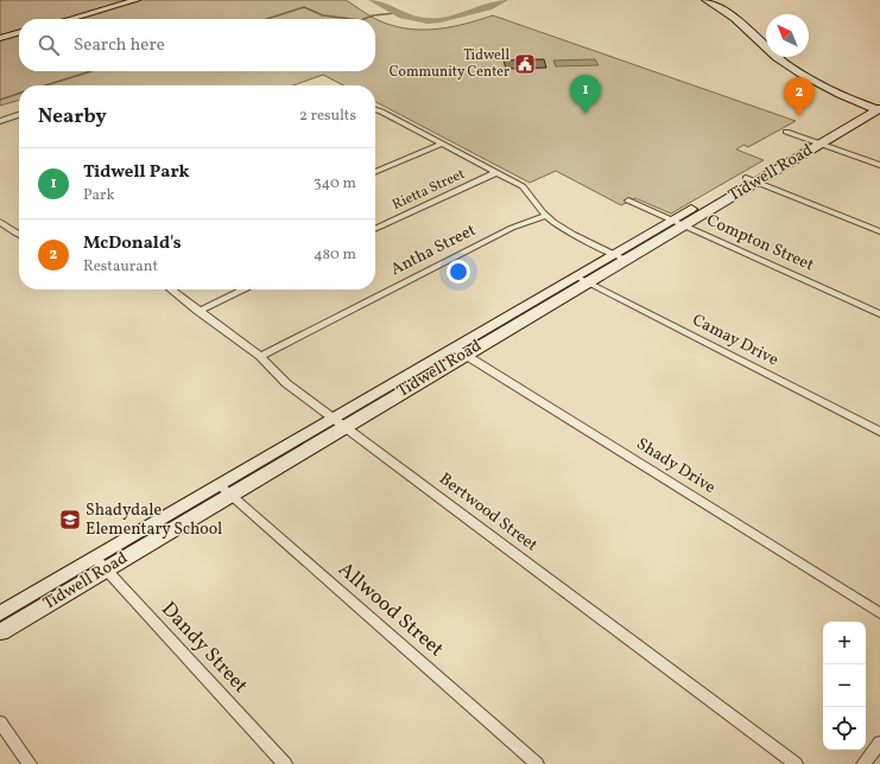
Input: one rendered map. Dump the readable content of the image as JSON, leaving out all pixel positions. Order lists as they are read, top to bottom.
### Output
{
  "streets": {
    "main road": ["Tidwell Road"],
    "street": [
      "Rietta Street",
      "Compton Street",
      "Antha Street",
      "Camay Drive",
      "Shady Drive",
      "Bertwood Street",
      "Allwood Street",
      "Dandy Street"
    ]
  },
  "crossings": [
    ["Tidwell Road", "Compton Street"],
    ["Tidwell Road", "Camay Drive"],
    ["Tidwell Road", "Shady Drive"],
    ["Tidwell Road", "Bertwood Street"],
    ["Tidwell Road", "Allwood Street"],
    ["Tidwell Road", "Dandy Street"],
    ["Antha Street", "Bertwood Street"]
  ],
  "places": {
    "public building": ["Tidwell Community Center"],
    "school or university": ["Shadydale Elementary School"]
  },
  "north": "top left",
  "page": {
    "search": "Search here",
    "pins": ["1", "2"],
    "heading": ["Nearby", "2 results"],
    "list": [
      {
        "mark": "1",
        "name": "Tidwell Park",
        "note": "Park",
        "value": "340 m"
      },
      {
        "mark": "2",
        "name": "McDonald's",
        "note": "Restaurant",
        "value": "480 m"
      }
    ],
    "map_buttons": ["+", "−"]
  }
}
